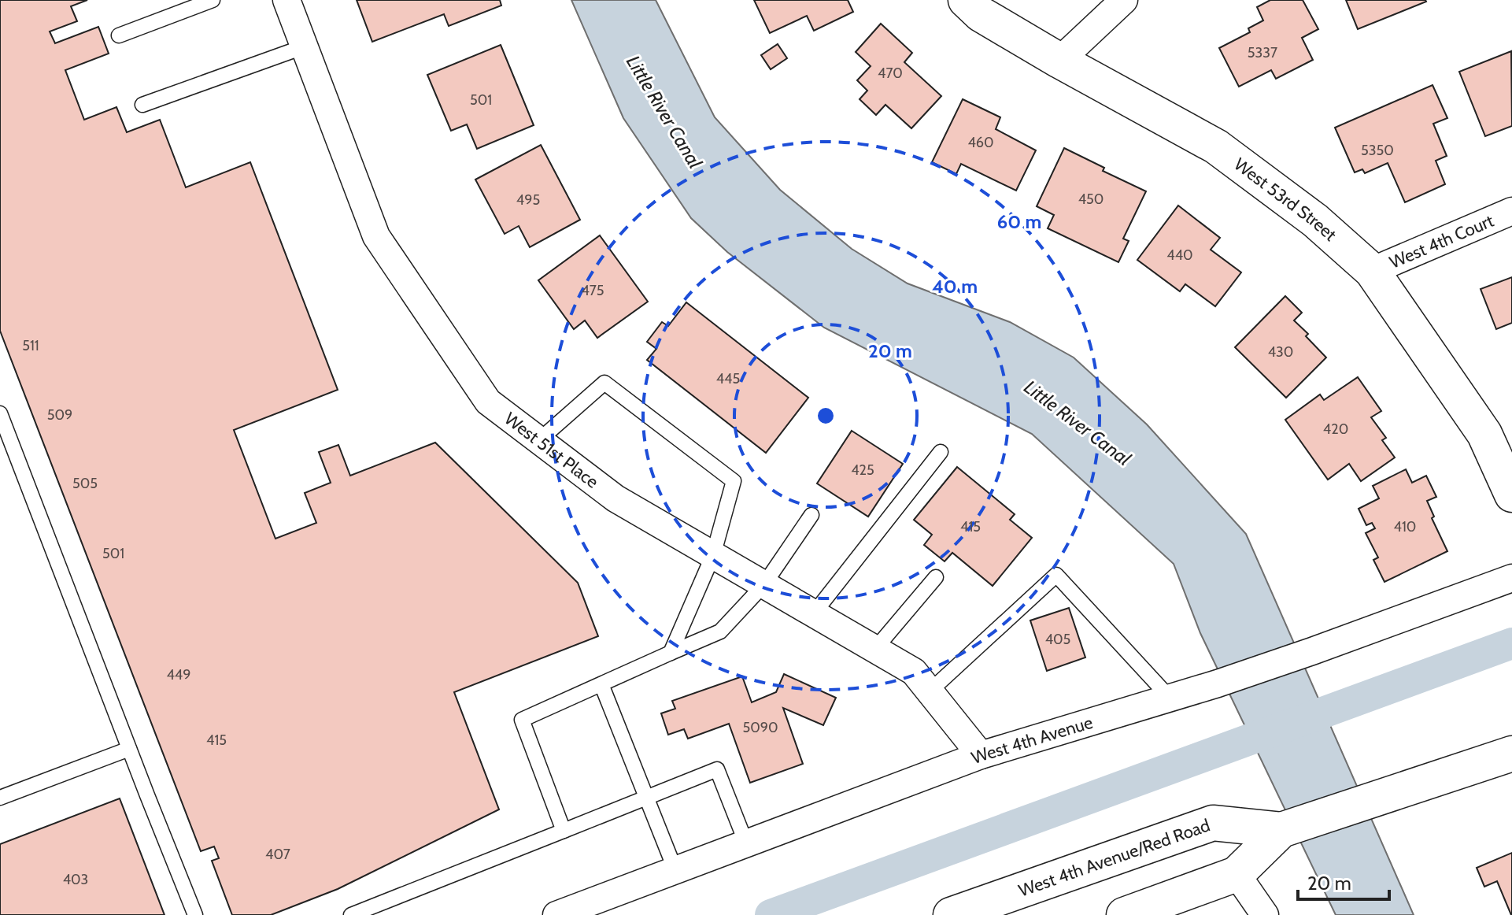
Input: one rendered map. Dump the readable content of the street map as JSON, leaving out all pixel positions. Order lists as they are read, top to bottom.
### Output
{
  "streets": {
    "main road": ["West 53rd Street", "West 4th Avenue/Red Road"],
    "street": ["West 4th Court", "West 51st Place", "West 4th Avenue"]
  },
  "crossings": [
    ["West 53rd Street", "West 4th Court"],
    ["West 51st Place", "West 4th Avenue"]
  ],
  "water": ["Little River Canal"],
  "house_numbers": [
    "5337",
    "470",
    "501",
    "460",
    "5350",
    "450",
    "495",
    "440",
    "475",
    "511",
    "430",
    "445",
    "509",
    "420",
    "425",
    "505",
    "415",
    "410",
    "501",
    "405",
    "449",
    "5090",
    "415",
    "407",
    "403"
  ],
  "scale_bar": "20 m",
  "rings": ["60 m", "40 m", "20 m"]
}
